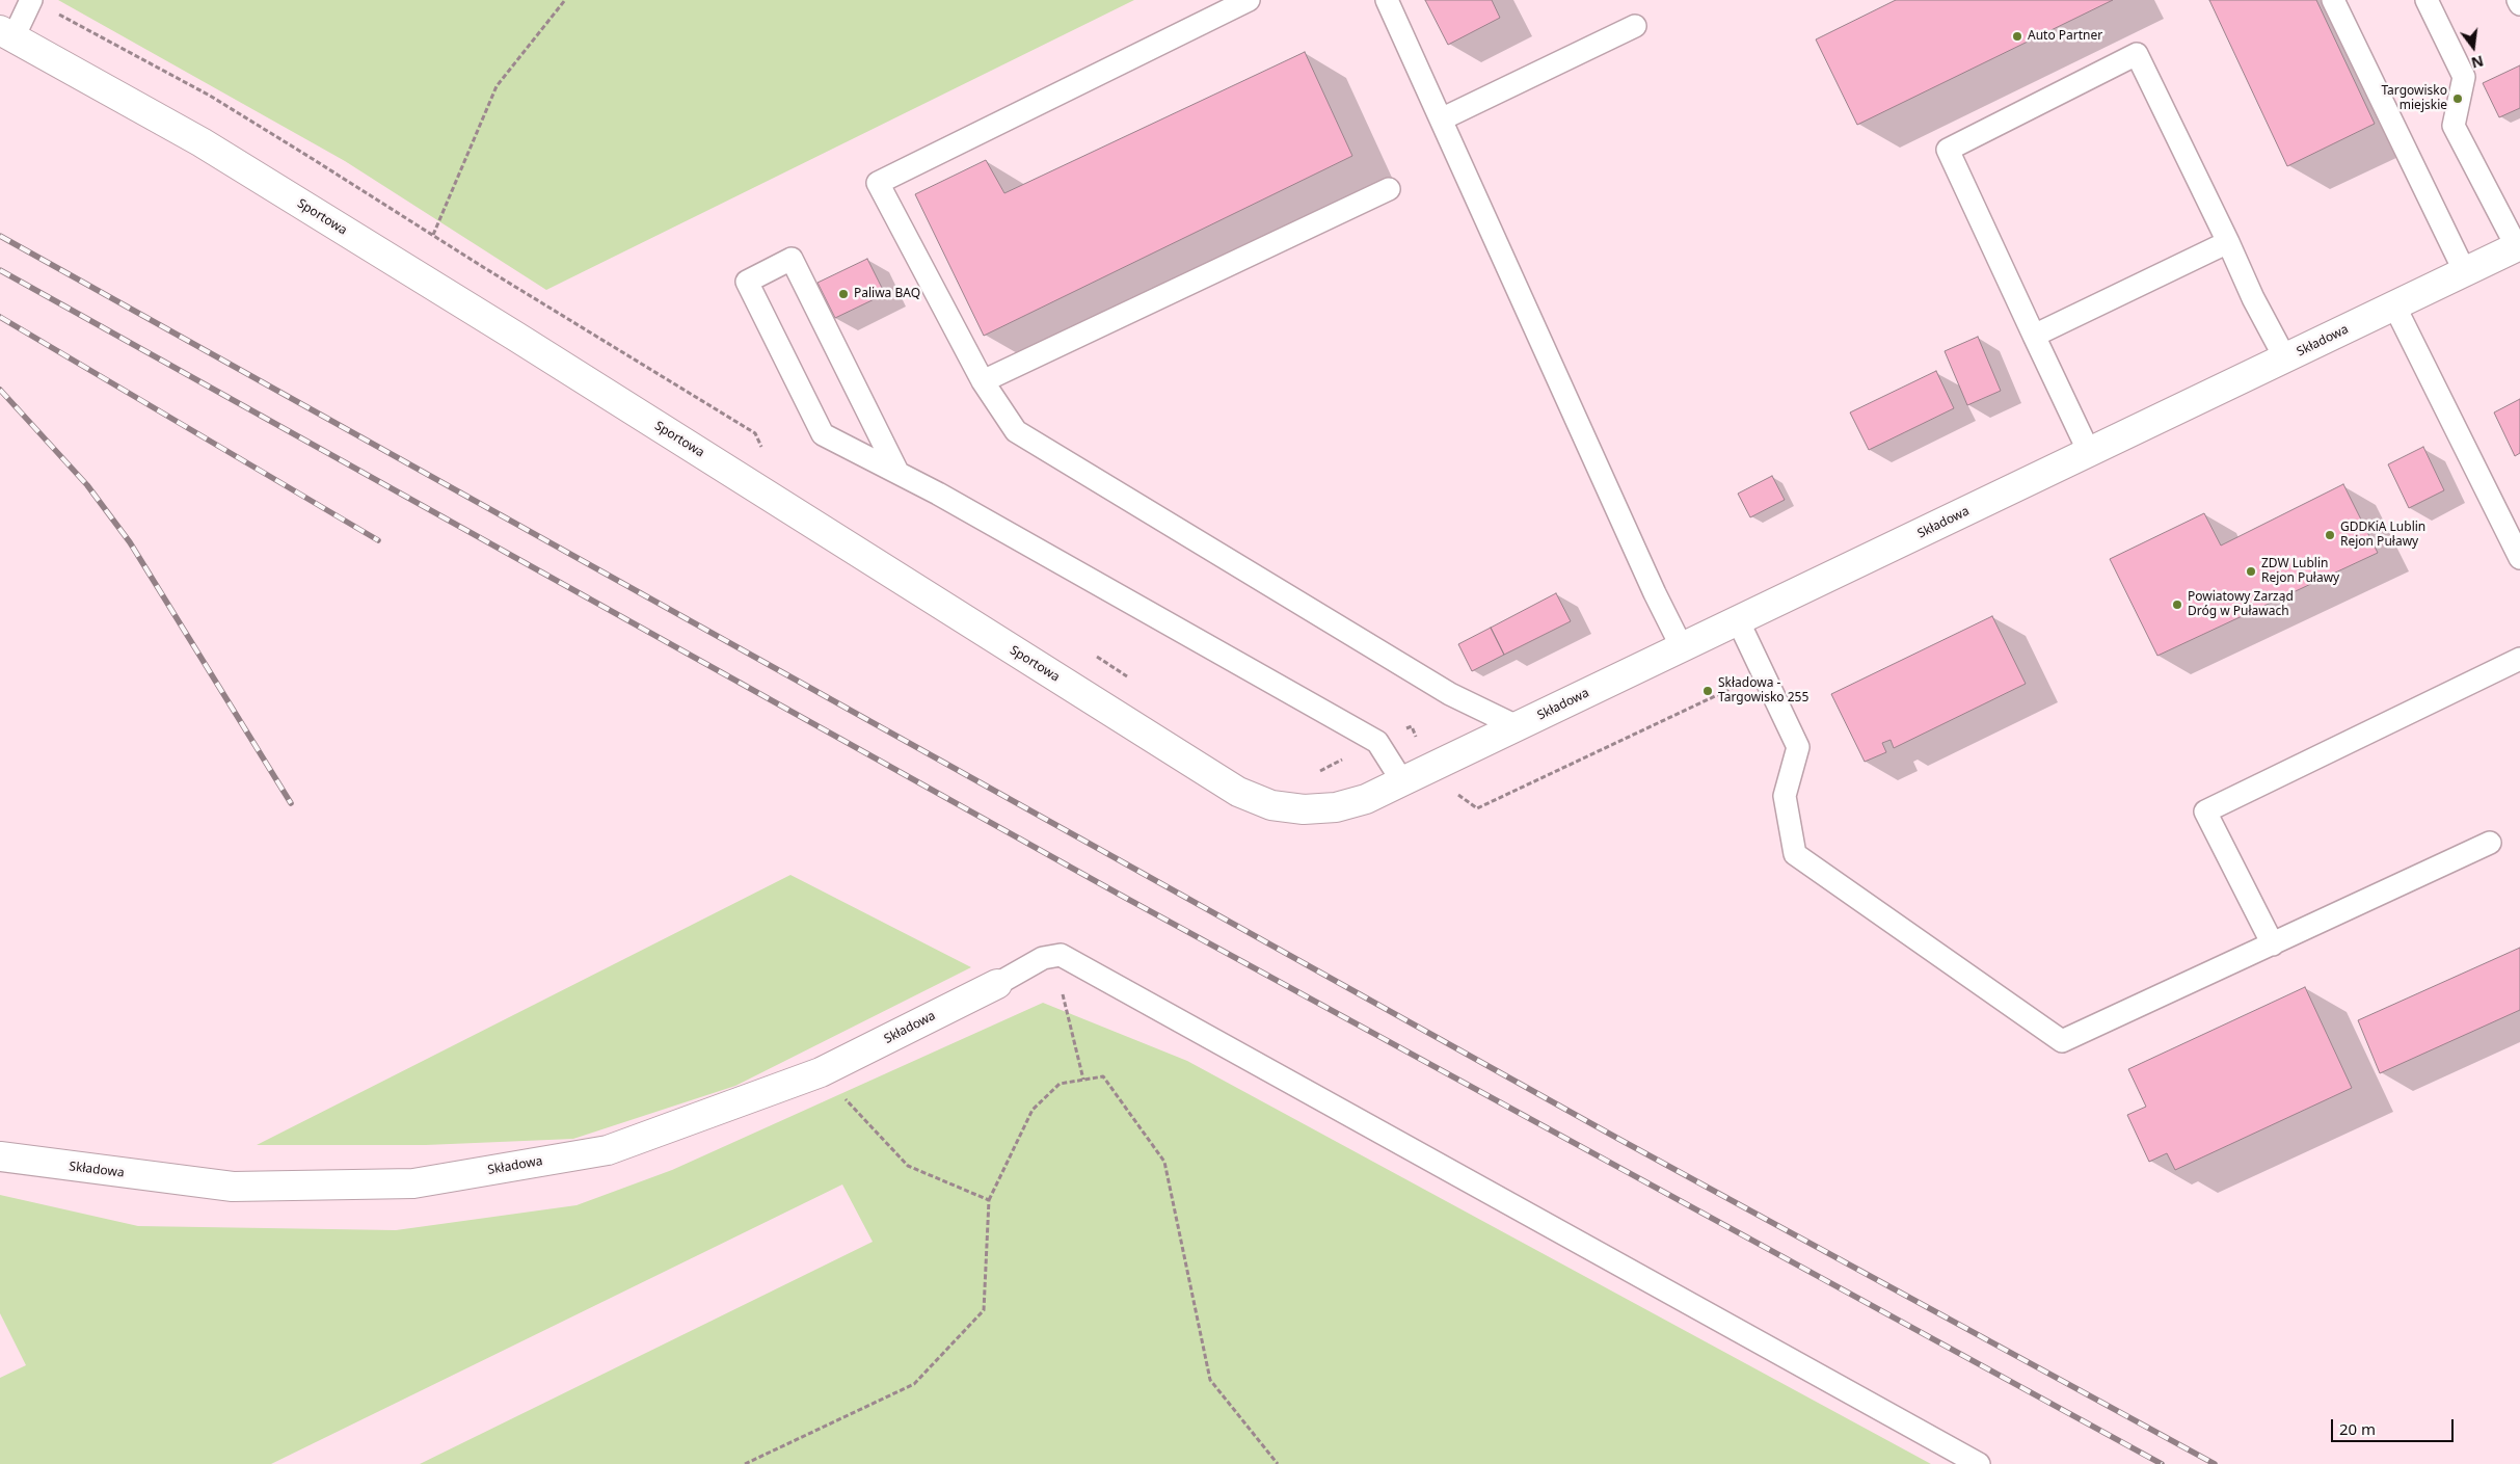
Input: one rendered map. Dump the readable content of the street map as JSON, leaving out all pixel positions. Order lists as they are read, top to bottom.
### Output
{
  "streets": {
    "street": ["Sportowa", "Składowa"]
  },
  "crossings": [
    ["Sportowa", "Składowa"]
  ],
  "places": [
    "Auto Partner",
    "Targowisko miejskie",
    "Paliwa BAQ",
    "GDDKiA Lublin Rejon Puławy",
    "ZDW Lublin Rejon Puławy",
    "Powiatowy Zarząd Dróg w Puławach",
    "Składowa - Targowisko 255"
  ],
  "scale_bar": "20 m",
  "north": "bottom"
}
